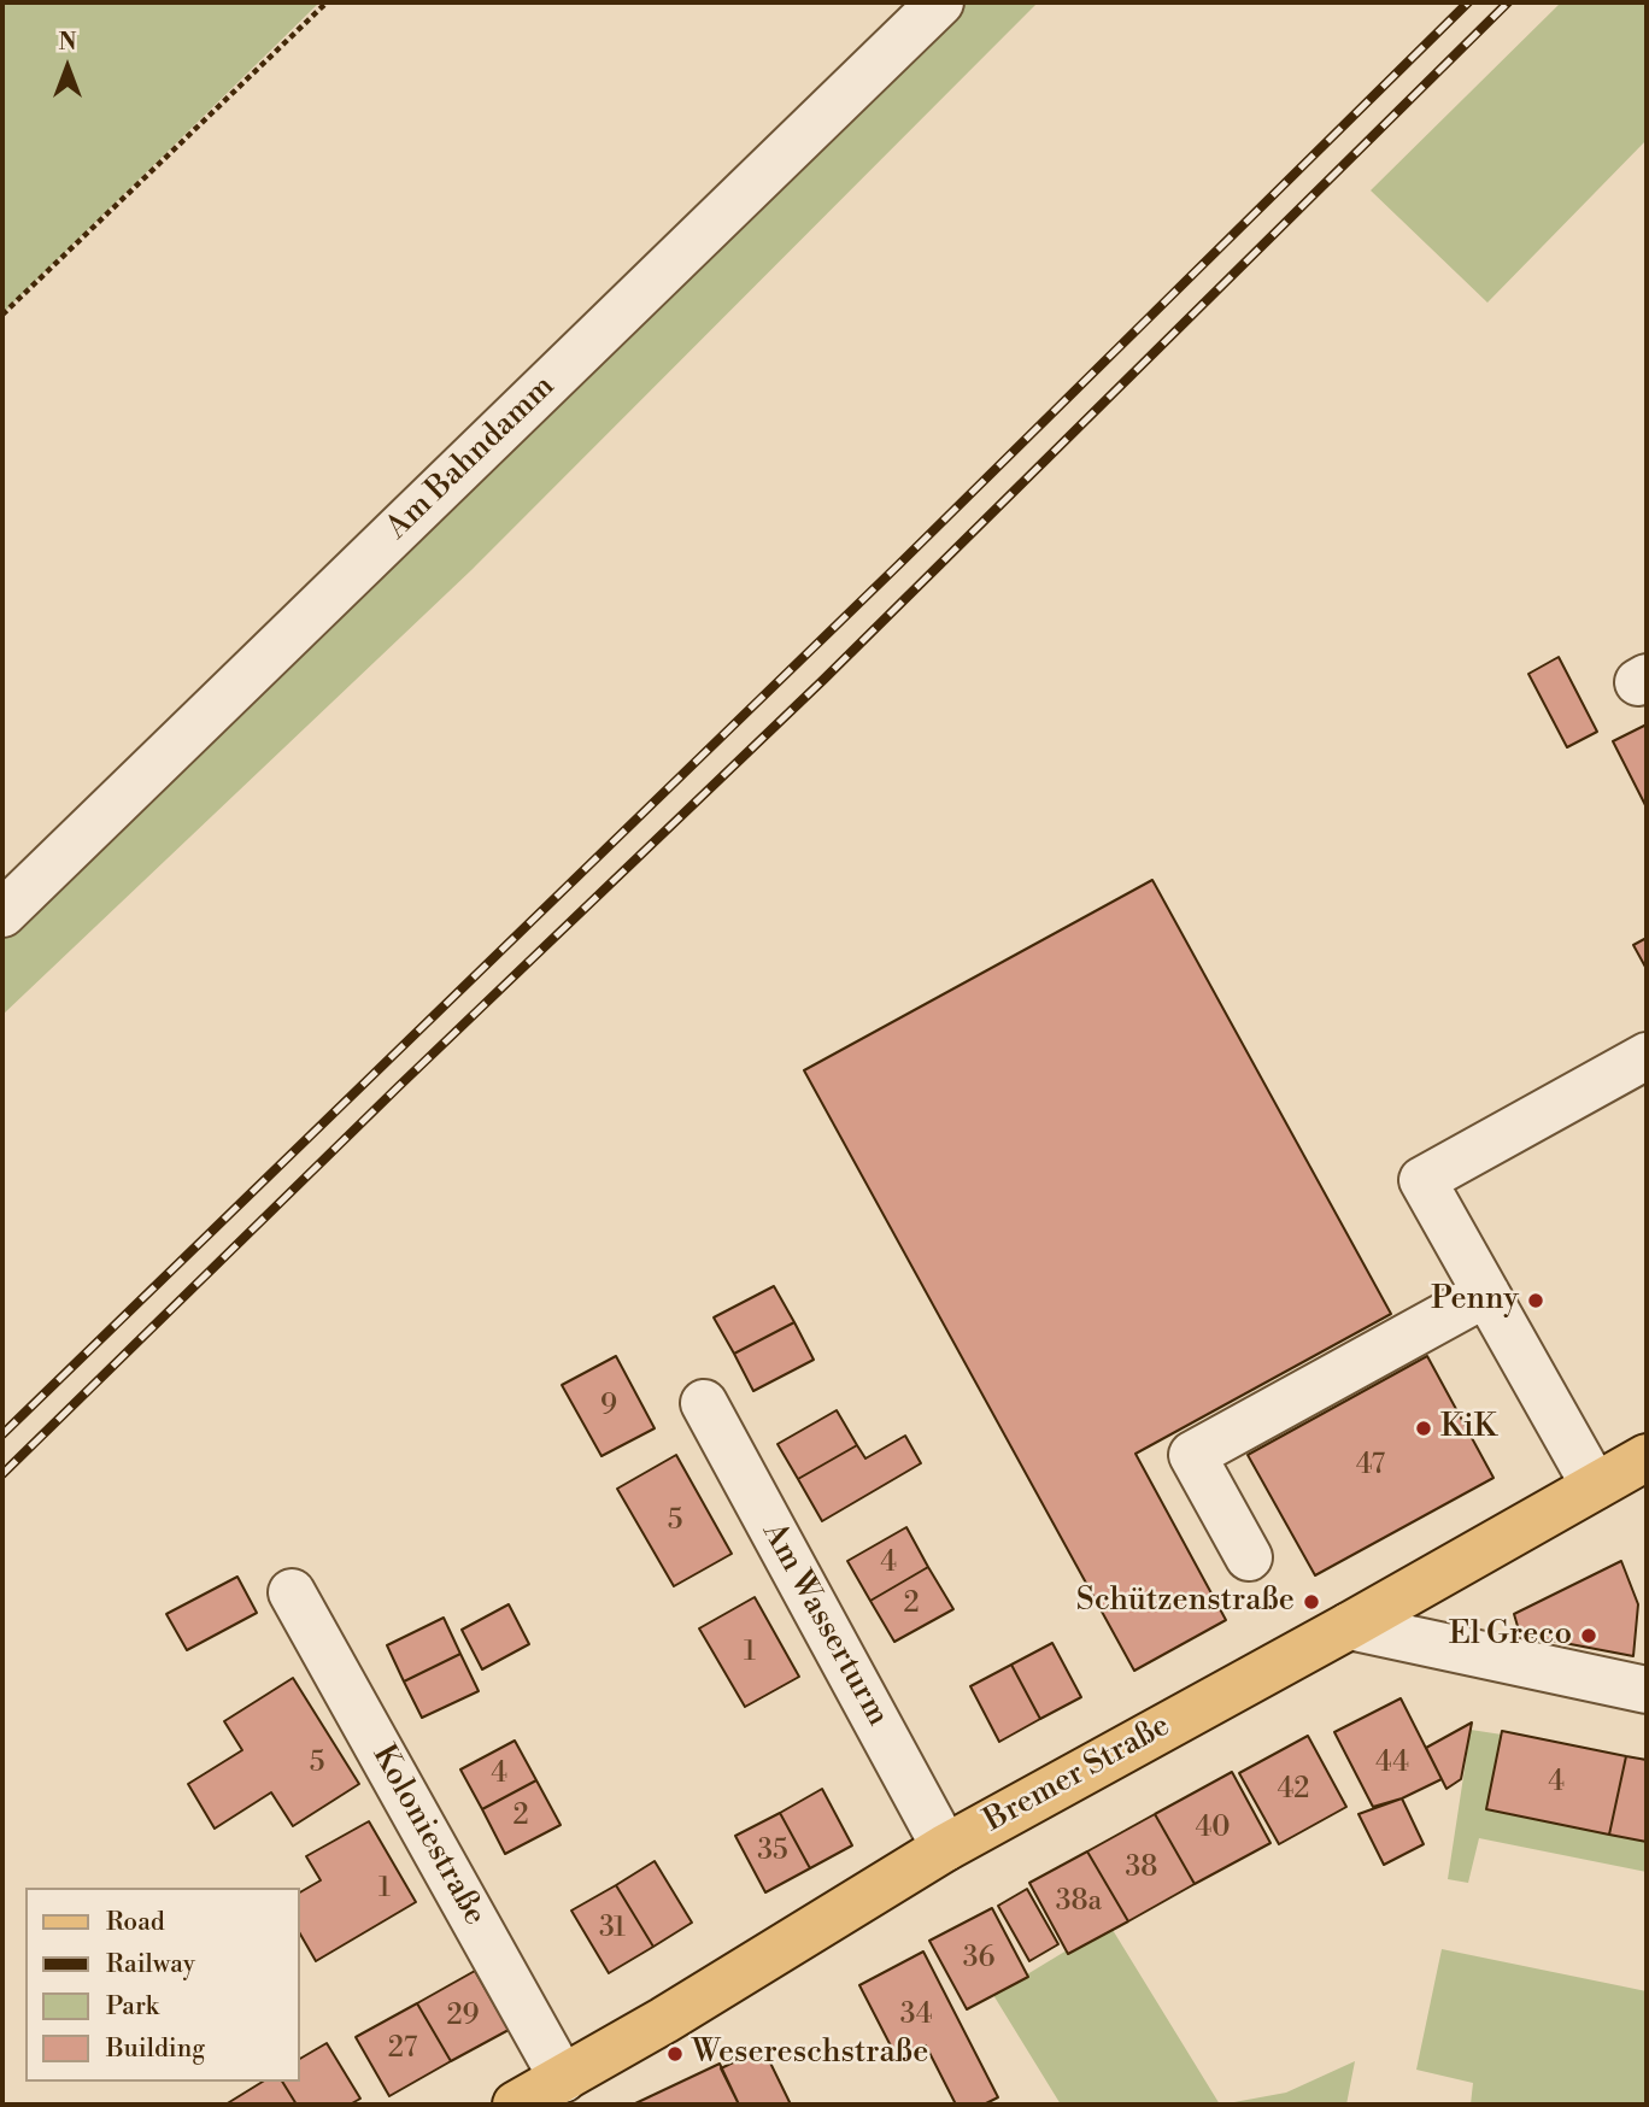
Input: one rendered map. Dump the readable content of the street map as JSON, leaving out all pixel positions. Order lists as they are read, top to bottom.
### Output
{
  "streets": {
    "main road": ["Bremer Straße"],
    "street": ["Am Bahndamm", "Am Wasserturm", "Koloniestraße"]
  },
  "crossings": [
    ["Am Wasserturm", "Bremer Straße"],
    ["Bremer Straße", "Koloniestraße"]
  ],
  "places": [
    "Penny",
    "KiK",
    "Schützenstraße",
    "El Greco",
    "Wesereschstraße"
  ],
  "house_numbers": [
    "9",
    "47",
    "5",
    "4",
    "2",
    "1",
    "5",
    "44",
    "4",
    "4",
    "42",
    "2",
    "40",
    "35",
    "38",
    "1",
    "38a",
    "31",
    "36",
    "34",
    "29",
    "27"
  ],
  "legend": [
    "Road",
    "Railway",
    "Park",
    "Building"
  ],
  "north": "top"
}
